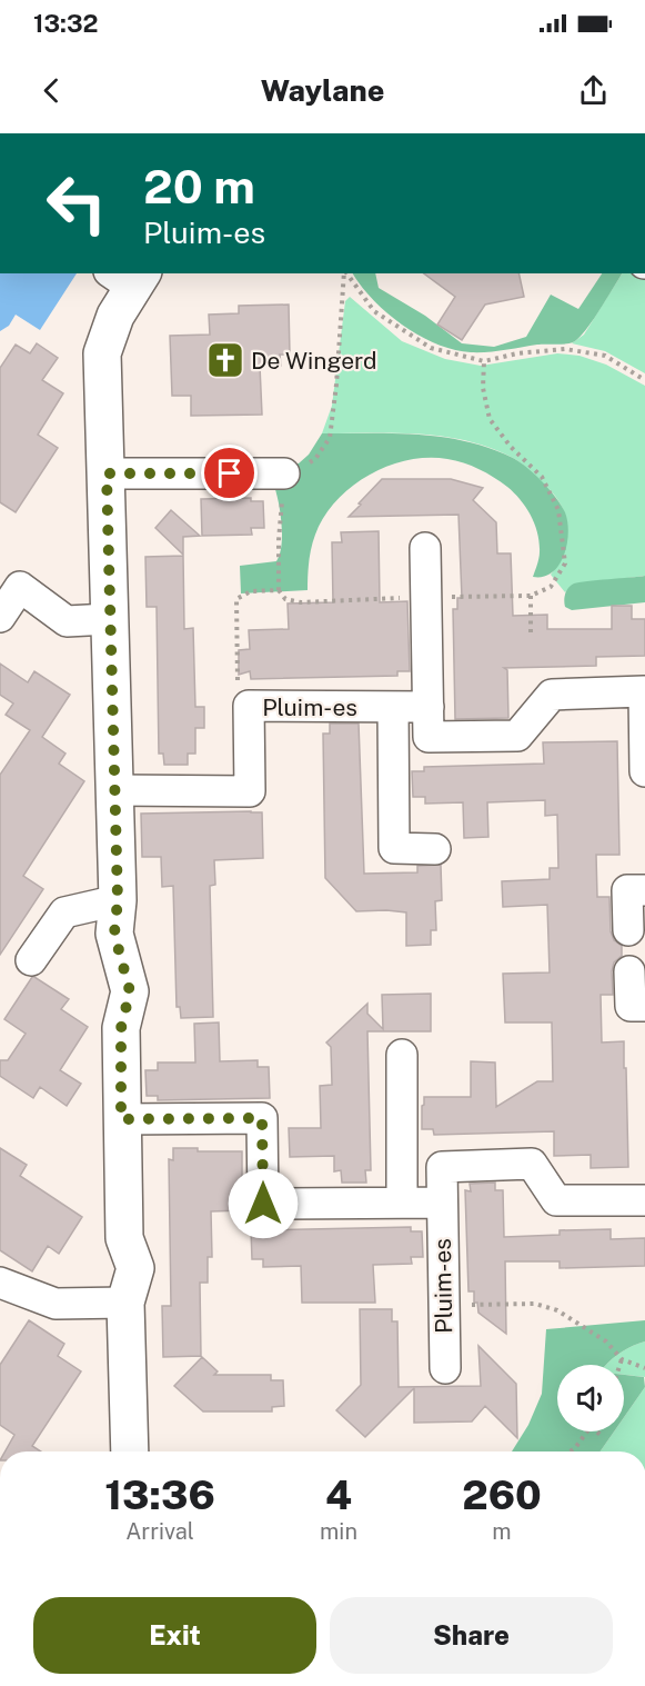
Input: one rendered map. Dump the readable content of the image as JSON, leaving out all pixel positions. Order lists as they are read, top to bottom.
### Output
{
  "streets": {
    "street": ["Pluim-es"]
  },
  "places": {
    "church": ["De Wingerd"]
  },
  "page": {
    "status": "13:32",
    "header": "Waylane",
    "turn": ["20 m", "Pluim-es"],
    "eta": [
      "13:36",
      "Arrival",
      "4",
      "min",
      "260",
      "m"
    ],
    "buttons": ["Exit", "Share"]
  }
}
